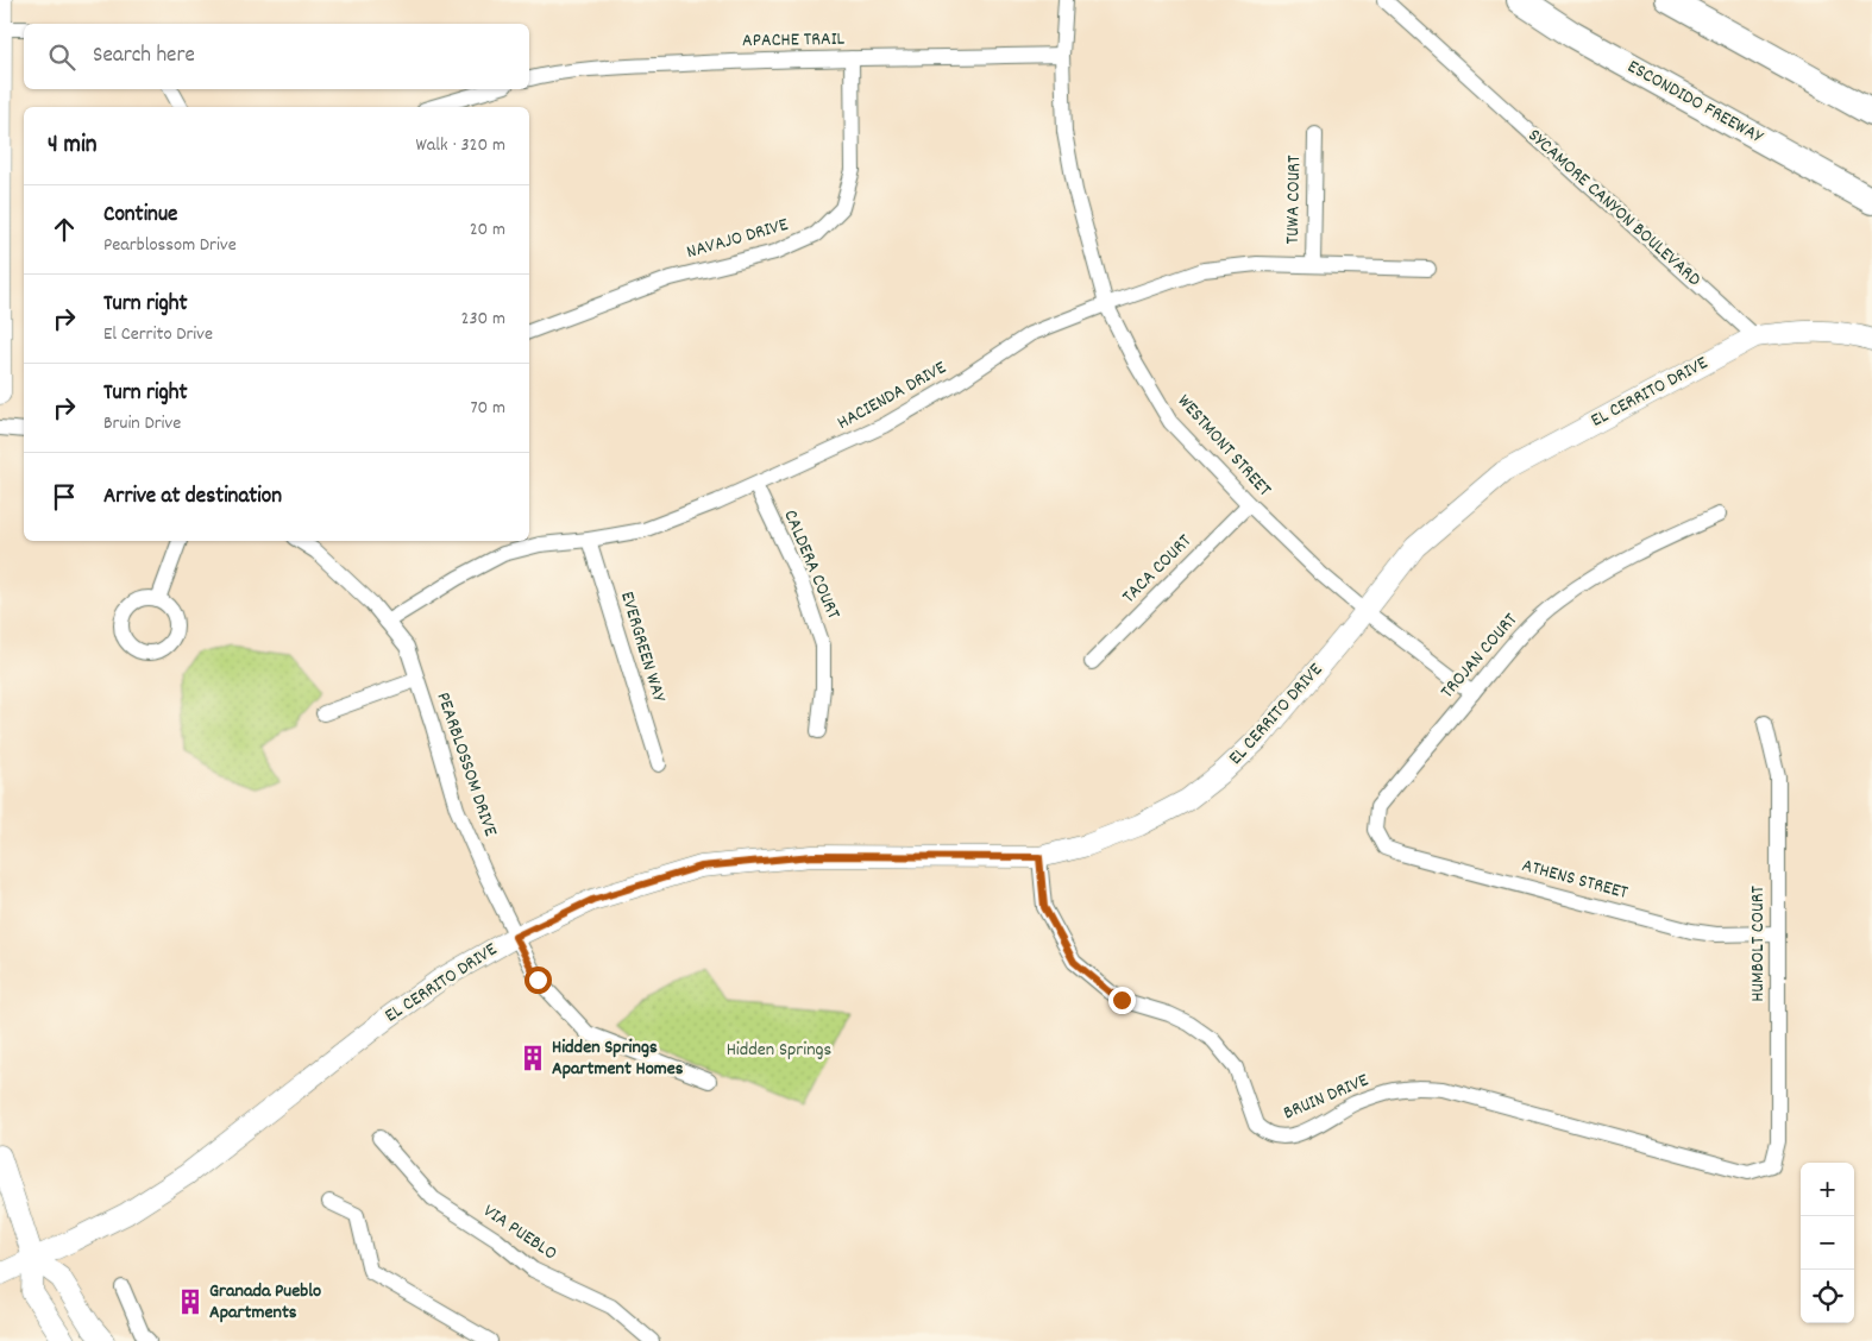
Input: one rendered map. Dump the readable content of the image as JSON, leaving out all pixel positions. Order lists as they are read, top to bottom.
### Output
{
  "streets": {
    "highway": ["ESCONDIDO FREEWAY"],
    "street": [
      "APACHE TRAIL",
      "TUWA COURT",
      "SYCAMORE CANYON BOULEVARD",
      "NAVAJO DRIVE",
      "EL CERRITO DRIVE",
      "HACIENDA DRIVE",
      "WESTMONT STREET",
      "CALDERA COURT",
      "TACA COURT",
      "EVERGREEN WAY",
      "TROJAN COURT",
      "PEARBLOSSOM DRIVE",
      "ATHENS STREET",
      "HUMBOLT COURT",
      "BRUIN DRIVE",
      "VIA PUEBLO"
    ]
  },
  "crossings": [
    ["APACHE TRAIL", "NAVAJO DRIVE"],
    ["APACHE TRAIL", "WESTMONT STREET"],
    ["TUWA COURT", "HACIENDA DRIVE"],
    ["SYCAMORE CANYON BOULEVARD", "EL CERRITO DRIVE"],
    ["EL CERRITO DRIVE", "WESTMONT STREET"],
    ["EL CERRITO DRIVE", "PEARBLOSSOM DRIVE"],
    ["EL CERRITO DRIVE", "BRUIN DRIVE"],
    ["HACIENDA DRIVE", "WESTMONT STREET"],
    ["HACIENDA DRIVE", "CALDERA COURT"],
    ["HACIENDA DRIVE", "EVERGREEN WAY"],
    ["HACIENDA DRIVE", "PEARBLOSSOM DRIVE"],
    ["WESTMONT STREET", "TACA COURT"],
    ["WESTMONT STREET", "TROJAN COURT"],
    ["TROJAN COURT", "ATHENS STREET"],
    ["ATHENS STREET", "HUMBOLT COURT"],
    ["HUMBOLT COURT", "BRUIN DRIVE"]
  ],
  "parks": ["Hidden Springs"],
  "places": {
    "building": ["Hidden Springs Apartment Homes", "Granada Pueblo Apartments"]
  },
  "page": {
    "search": "Search here",
    "heading": ["4 min", "Walk · 320 m"],
    "list": [
      ["Continue", "Pearblossom Drive", "20 m"],
      ["Turn right", "El Cerrito Drive", "230 m"],
      ["Turn right", "Bruin Drive", "70 m"],
      "Arrive at destination"
    ],
    "map_buttons": ["+", "−"]
  }
}
